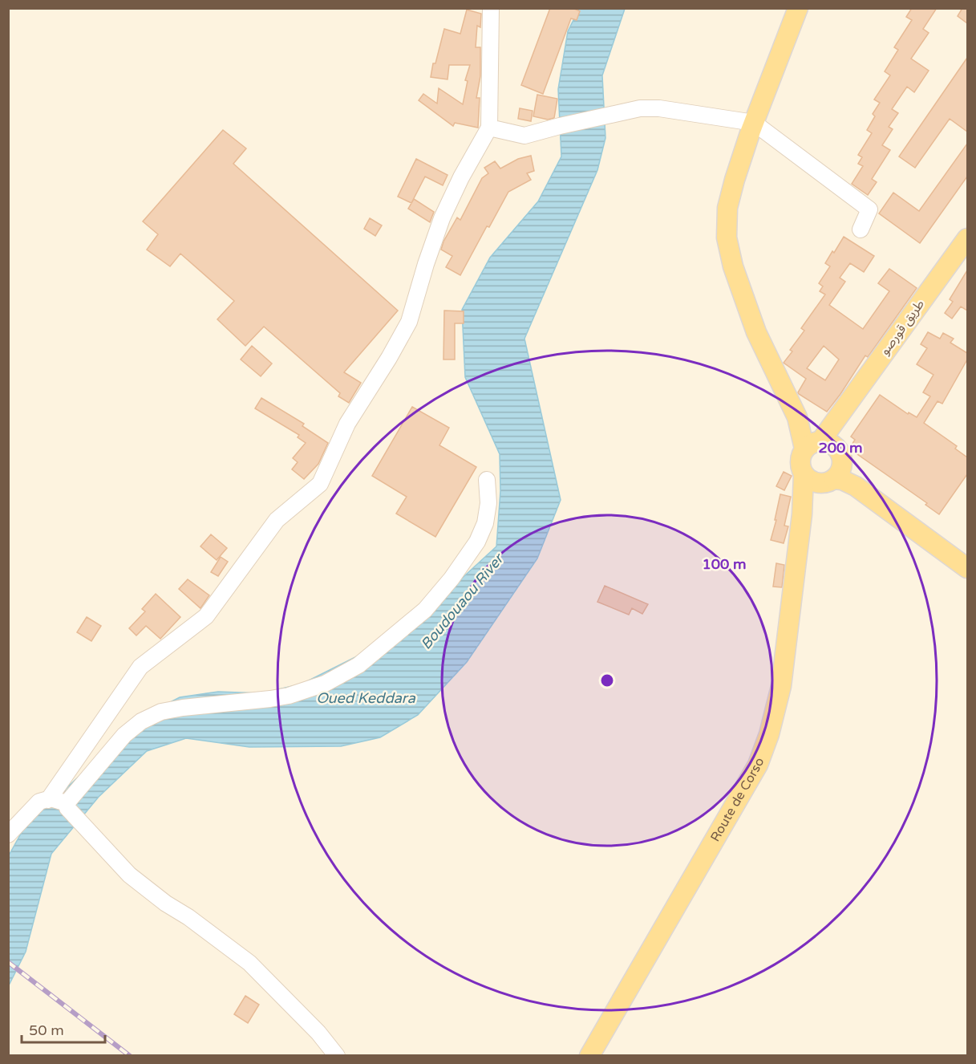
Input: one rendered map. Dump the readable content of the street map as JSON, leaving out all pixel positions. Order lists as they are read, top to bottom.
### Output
{
  "streets": {
    "main road": ["طريق قورصو", "Route de Corso"]
  },
  "crossings": [
    ["طريق قورصو", "Route de Corso"]
  ],
  "water": ["Boudouaou River", "Oued Keddara"],
  "scale_bar": "50 m",
  "rings": ["200 m", "100 m"]
}
